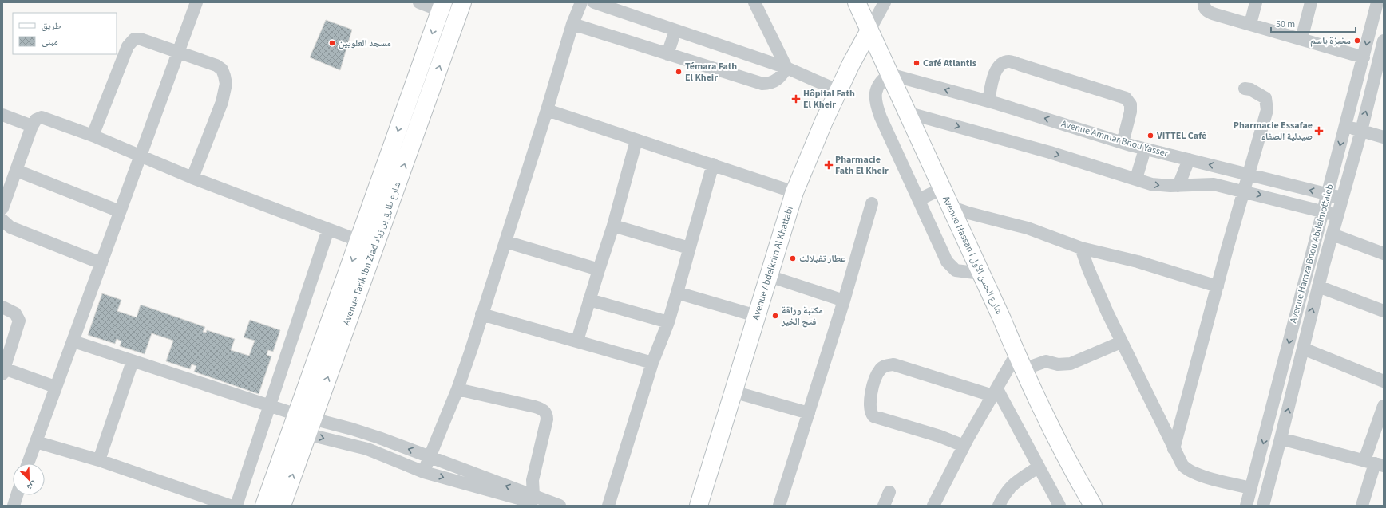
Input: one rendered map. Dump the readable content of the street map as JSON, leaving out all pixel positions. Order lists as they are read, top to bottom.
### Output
{
  "streets": {
    "main road": ["Avenue Tarik Ibn Ziad شارع طارق بن زياد", "Avenue Hassan I شارع الحسن الأول", "Avenue Abdelkrim Al Khattabi"],
    "street": ["Avenue Ammar Bnou Yasser", "Avenue Hamza Bnou Abdelmottaleb"]
  },
  "crossings": [
    ["Avenue Ammar Bnou Yasser", "Avenue Hamza Bnou Abdelmottaleb"],
    ["Avenue Ammar Bnou Yasser", "Avenue Hassan I شارع الحسن الأول"],
    ["Avenue Hassan I شارع الحسن الأول", "Avenue Abdelkrim Al Khattabi"]
  ],
  "places": {
    "other": [
      "مخبزة باسم",
      "مسجد العلويين",
      "Café Atlantis",
      "Témara Fath El Kheir",
      "VITTEL Café",
      "عطار تفيلالت",
      "مكتبة وراقة فتح الخير"
    ],
    "health": ["Hôpital Fath El Kheir", "Pharmacie Essafae صيدلية الصفاء", "Pharmacie Fath El Kheir"]
  },
  "legend": ["طريق", "مبنى"],
  "scale_bar": "50 m",
  "north": "bottom right"
}
